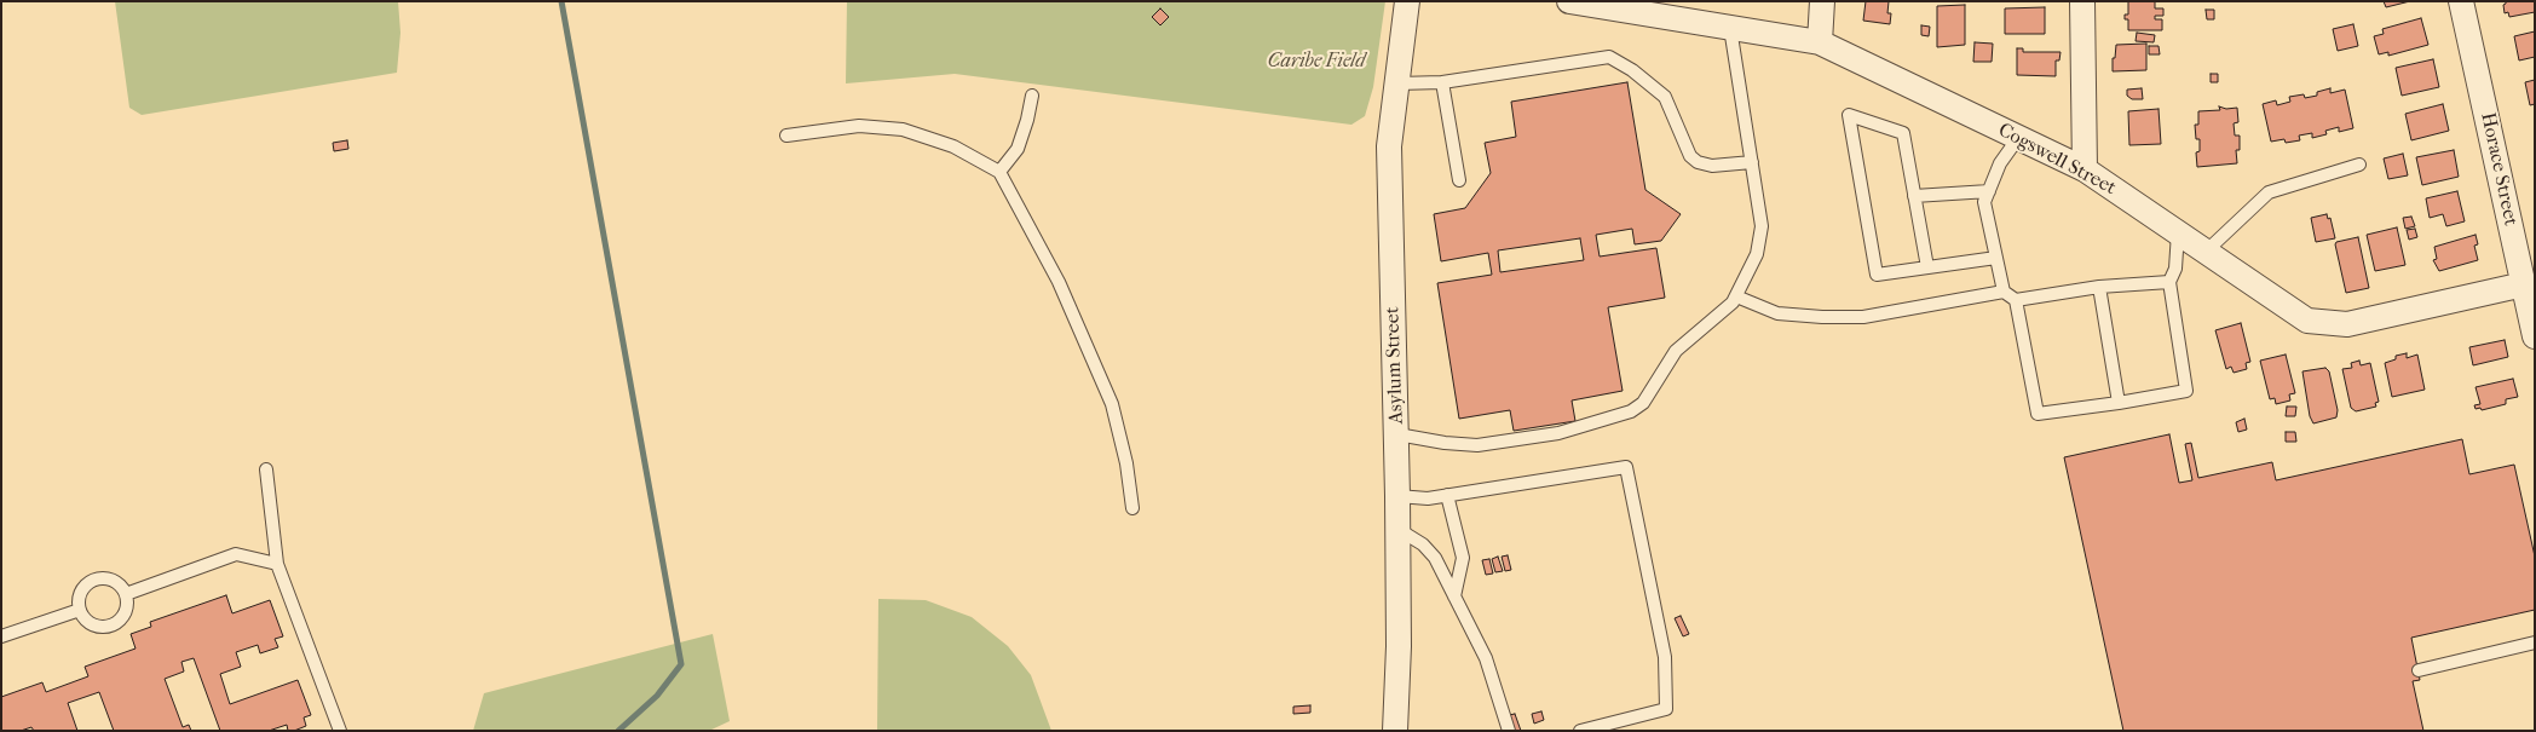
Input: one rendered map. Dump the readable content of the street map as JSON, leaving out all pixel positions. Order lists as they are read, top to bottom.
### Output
{
  "streets": {
    "street": ["Cogswell Street", "Horace Street", "Asylum Street"]
  },
  "crossings": [
    ["Cogswell Street", "Horace Street"]
  ],
  "parks": ["Caribe Field"]
}
